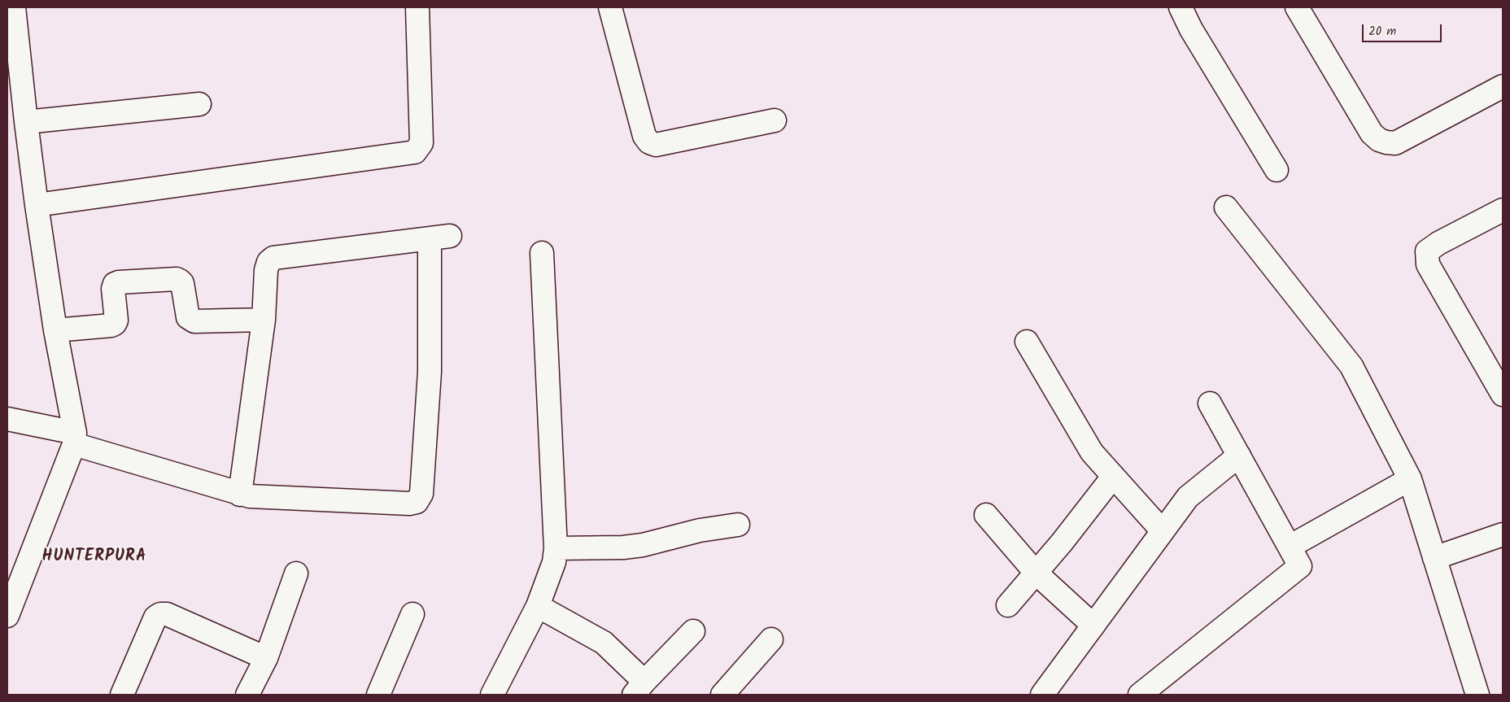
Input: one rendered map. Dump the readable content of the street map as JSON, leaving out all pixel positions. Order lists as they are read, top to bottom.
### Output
{
  "districts": ["HUNTERPURA"],
  "scale_bar": "20 m"
}
